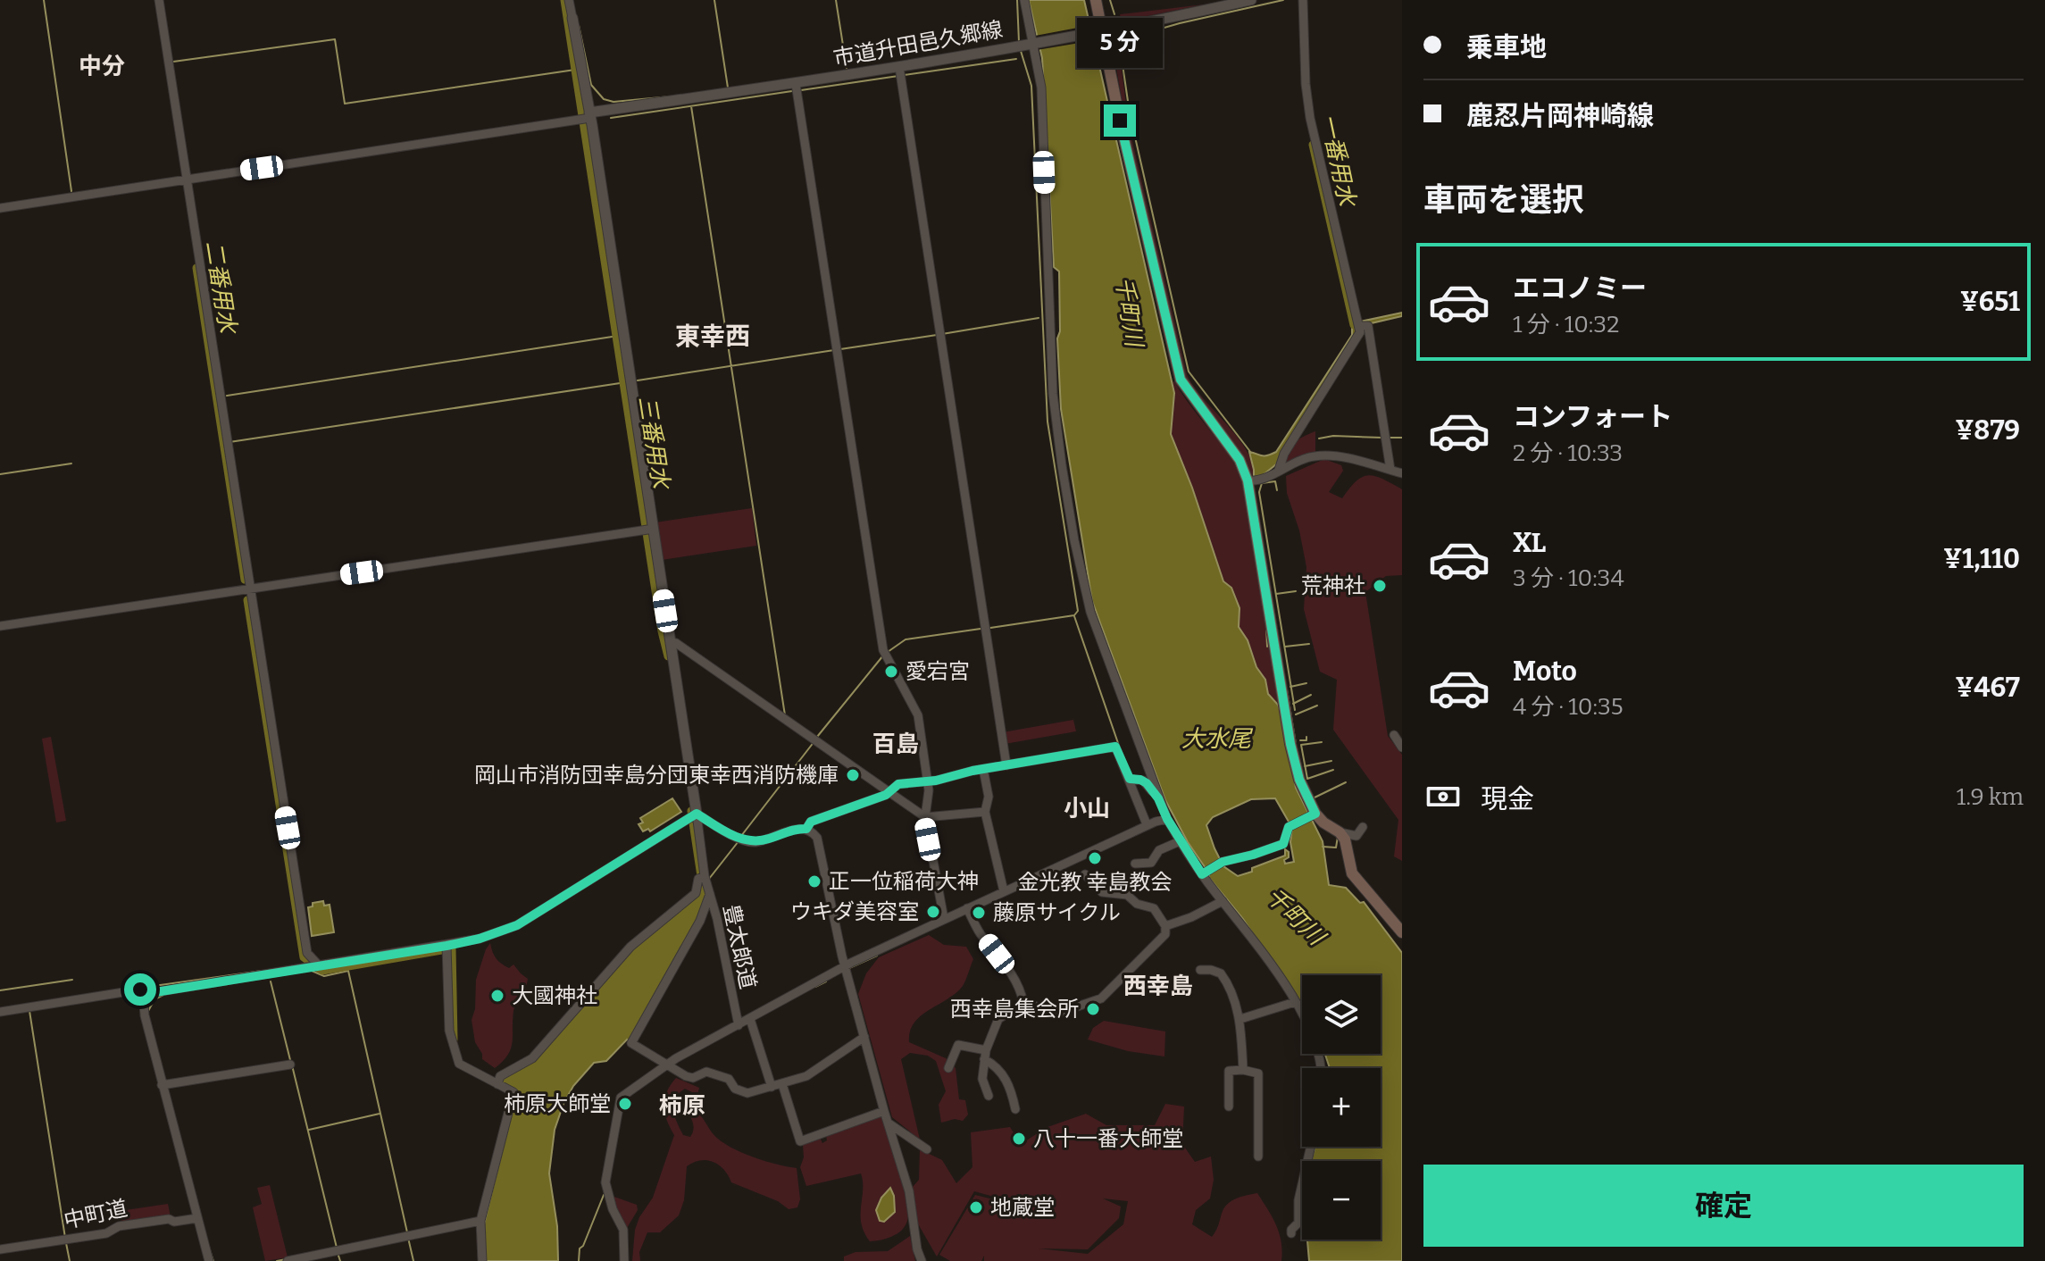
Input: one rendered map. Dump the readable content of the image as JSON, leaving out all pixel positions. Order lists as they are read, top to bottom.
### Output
{
  "streets": {
    "street": ["市道升田邑久郷線", "豊太郎道", "中町道"]
  },
  "districts": [
    "中分",
    "東幸西",
    "百島",
    "小山",
    "西幸島",
    "柿原"
  ],
  "water": [
    "一番用水",
    "二番用水",
    "千町川",
    "三番用水",
    "大水尾"
  ],
  "places": [
    "荒神社",
    "愛宕宮",
    "岡山市消防団幸島分団東幸西消防機庫",
    "金光教 幸島教会",
    "正一位稲荷大神",
    "ウキダ美容室",
    "藤原サイクル",
    "大國神社",
    "西幸島集会所",
    "柿原大師堂",
    "八十一番大師堂",
    "地蔵堂"
  ],
  "page": {
    "banner": ["乗車地", "鹿忍片岡神崎線"],
    "bubble": "5 分",
    "heading": "車両を選択",
    "list": [
      {
        "name": "エコノミー",
        "note": "1 分 · 10:32",
        "value": "¥651"
      },
      {
        "name": "コンフォート",
        "note": "2 分 · 10:33",
        "value": "¥879"
      },
      {
        "name": "XL",
        "note": "3 分 · 10:34",
        "value": "¥1,110"
      },
      {
        "name": "Moto",
        "note": "4 分 · 10:35",
        "value": "¥467"
      }
    ],
    "pay": ["現金", "1.9 km"],
    "map_buttons": ["+", "−"],
    "buttons": "確定"
  }
}
